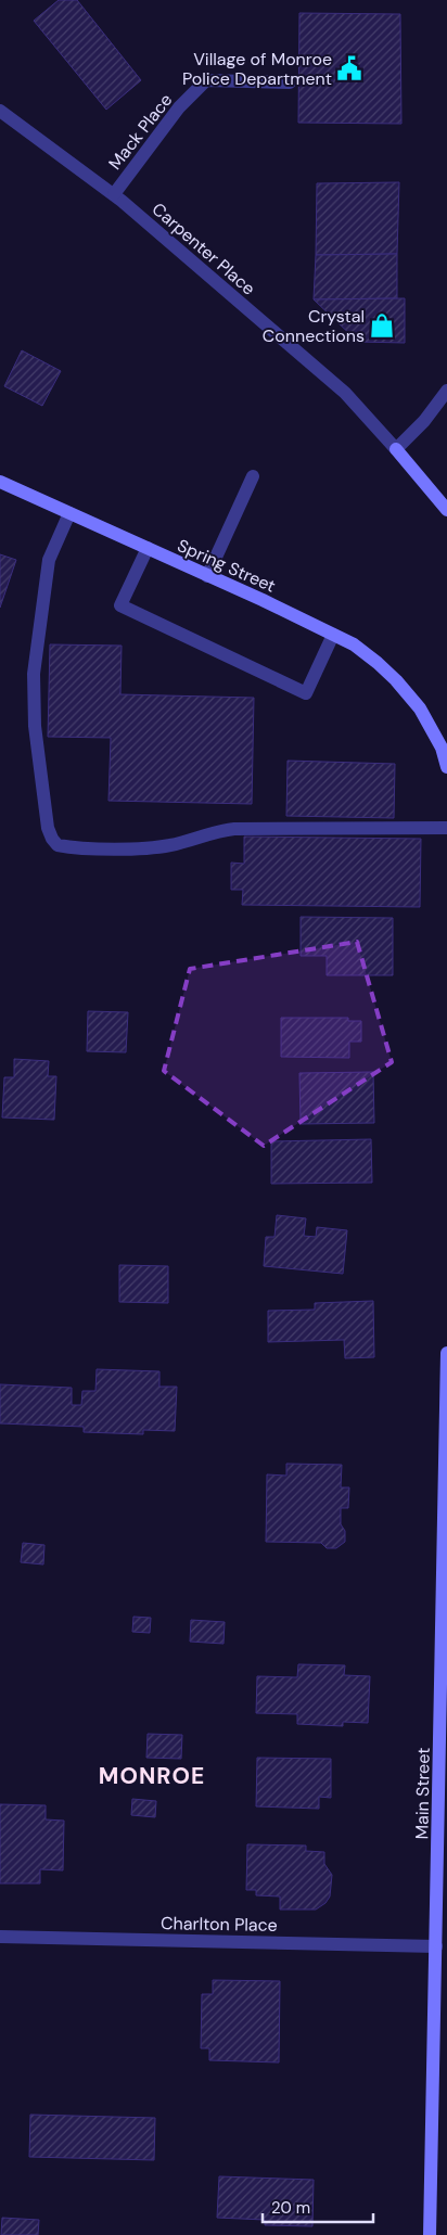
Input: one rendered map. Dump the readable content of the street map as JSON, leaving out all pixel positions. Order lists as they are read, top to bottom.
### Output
{
  "streets": {
    "street": [
      "Mack Place",
      "Carpenter Place",
      "Spring Street",
      "Main Street",
      "Charlton Place"
    ]
  },
  "crossings": [
    ["Mack Place", "Carpenter Place"],
    ["Main Street", "Charlton Place"]
  ],
  "districts": ["MONROE"],
  "places": {
    "public building": ["Village of Monroe Police Department"],
    "shop": ["Crystal Connections"]
  },
  "scale_bar": "20 m"
}
